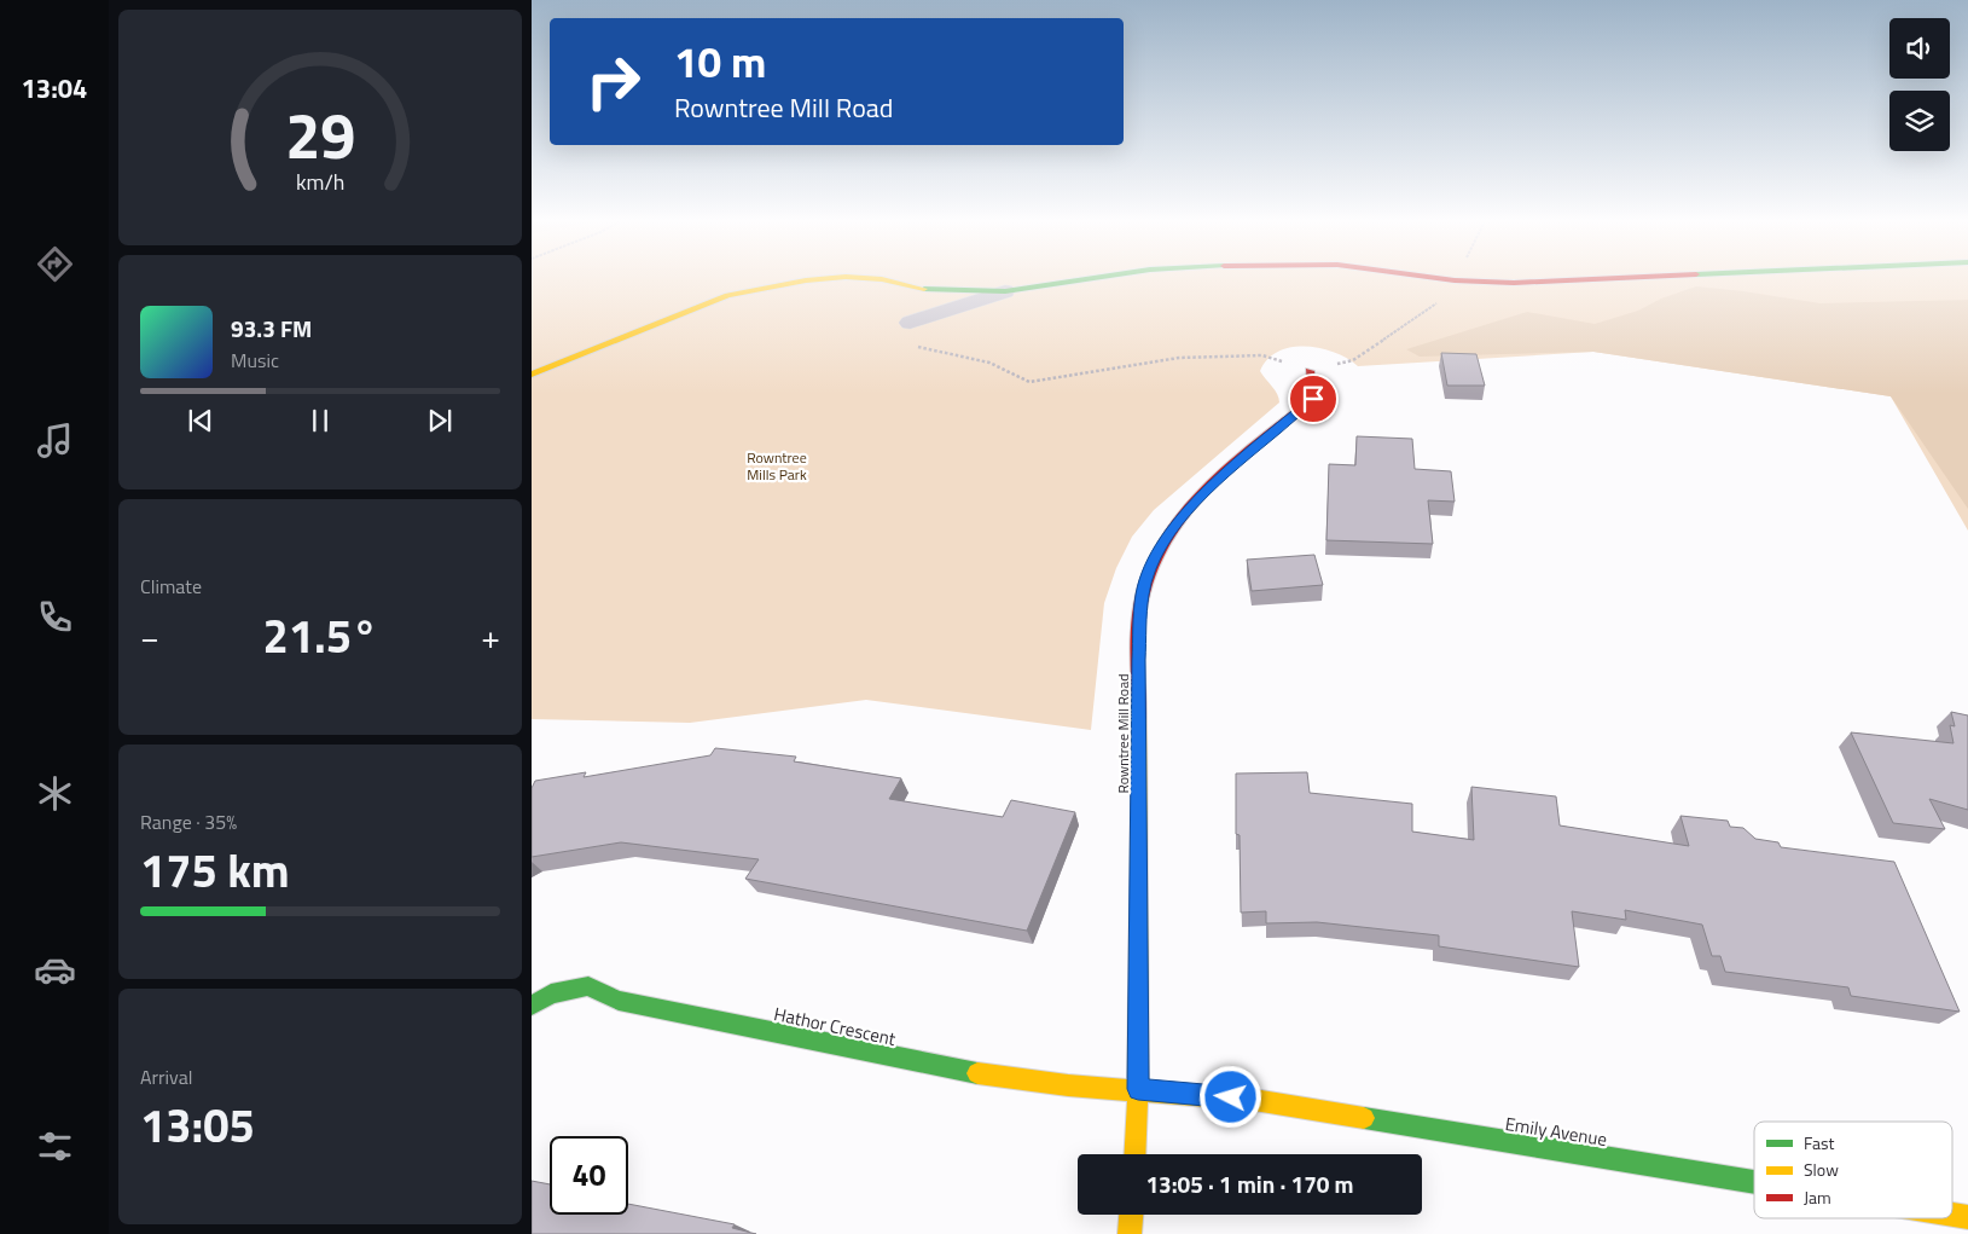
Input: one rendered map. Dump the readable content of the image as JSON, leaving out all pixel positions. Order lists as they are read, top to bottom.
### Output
{
  "streets": {
    "street": ["Rowntree Mill Road", "Hathor Crescent", "Emily Avenue"]
  },
  "crossings": [
    ["Rowntree Mill Road", "Hathor Crescent"],
    ["Rowntree Mill Road", "Emily Avenue"],
    ["Hathor Crescent", "Emily Avenue"]
  ],
  "parks": ["Rowntree Mills Park"],
  "legend": ["Fast", "Slow", "Jam"],
  "page": {
    "tabs": "13:04",
    "turn": ["10 m", "Rowntree Mill Road"],
    "song": ["93.3 FM", "Music"],
    "tile": [
      "Climate",
      ["Range · 35%", "175 km"],
      ["Arrival", "13:05"]
    ],
    "heat": ["−", "21.5°", "+"],
    "limit": "40",
    "trip": "13:05 · 1 min · 170 m",
    "gauge": ["29", "km/h"]
  }
}
